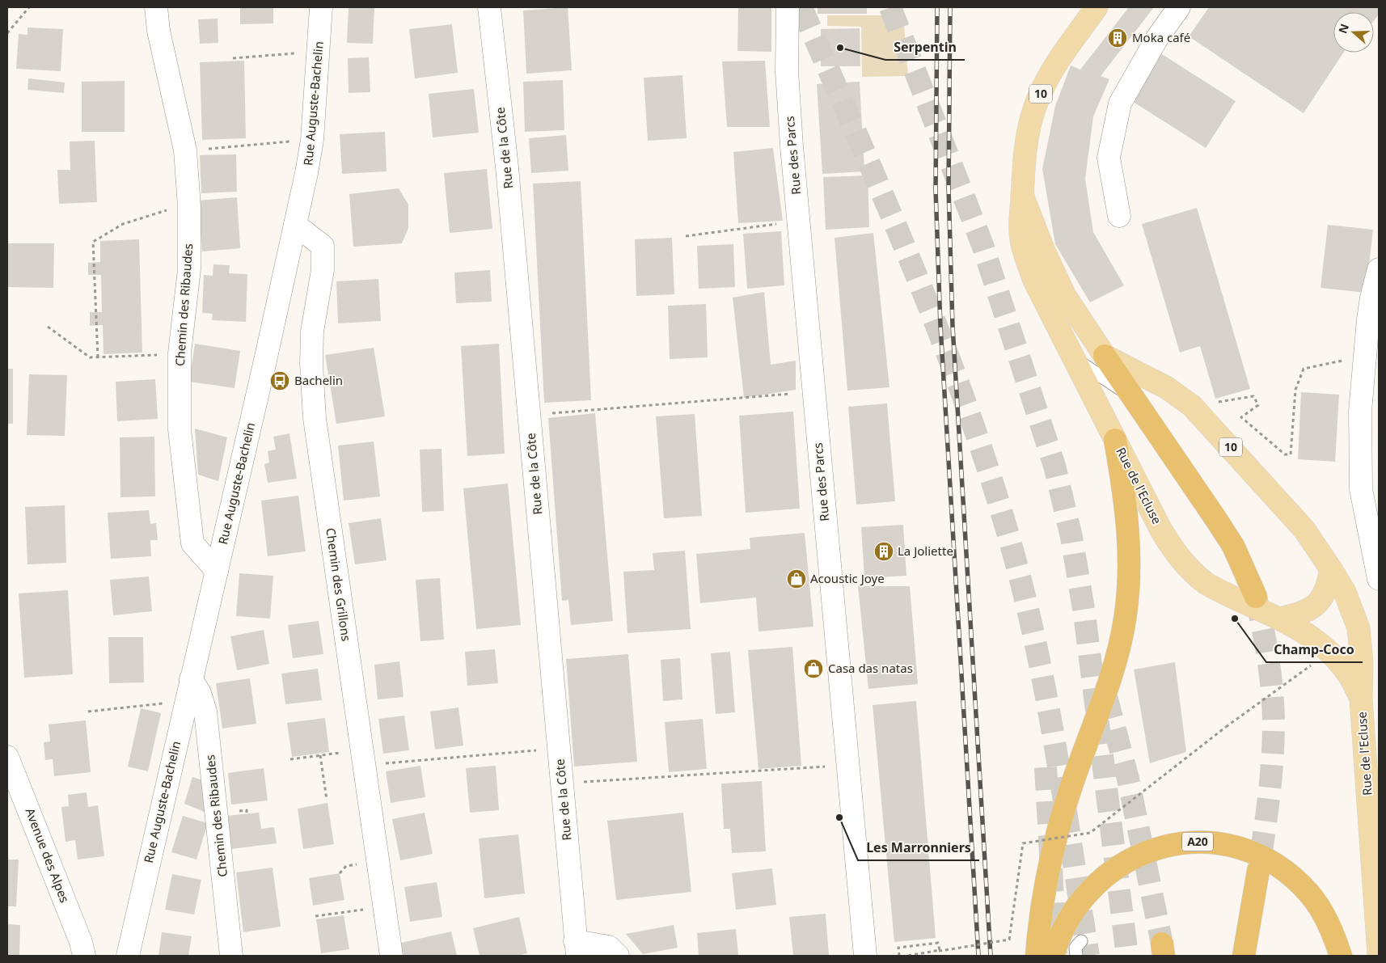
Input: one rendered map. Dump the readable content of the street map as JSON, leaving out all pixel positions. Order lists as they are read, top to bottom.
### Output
{
  "streets": {
    "highway": ["A20"],
    "main road": ["10", "Rue de l'Ecluse"],
    "street": [
      "Rue Auguste-Bachelin",
      "Rue de la Côte",
      "Rue des Parcs",
      "Chemin des Ribaudes",
      "Chemin des Grillons",
      "Avenue des Alpes"
    ]
  },
  "crossings": [
    ["Rue Auguste-Bachelin", "Chemin des Ribaudes"],
    ["Rue Auguste-Bachelin", "Chemin des Grillons"]
  ],
  "places": {
    "building": ["Moka café", "La Joliette"],
    "other": ["Serpentin", "Champ-Coco", "Les Marronniers"],
    "bus stop": ["Bachelin"],
    "shop": ["Acoustic Joye", "Casa das natas"]
  },
  "north": "left"
}
